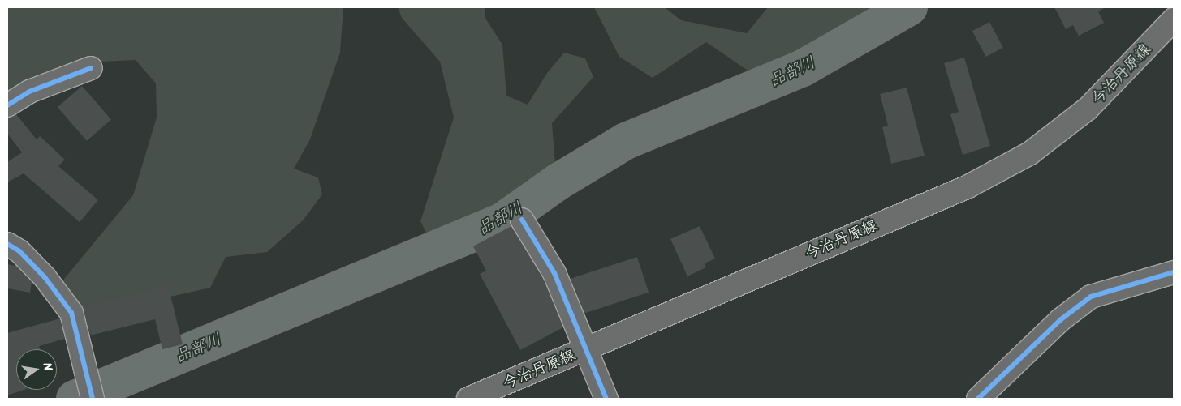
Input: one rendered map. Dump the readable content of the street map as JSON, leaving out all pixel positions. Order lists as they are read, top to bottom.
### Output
{
  "streets": {
    "main road": ["今治丹原線"]
  },
  "water": ["品部川"],
  "north": "right"
}
